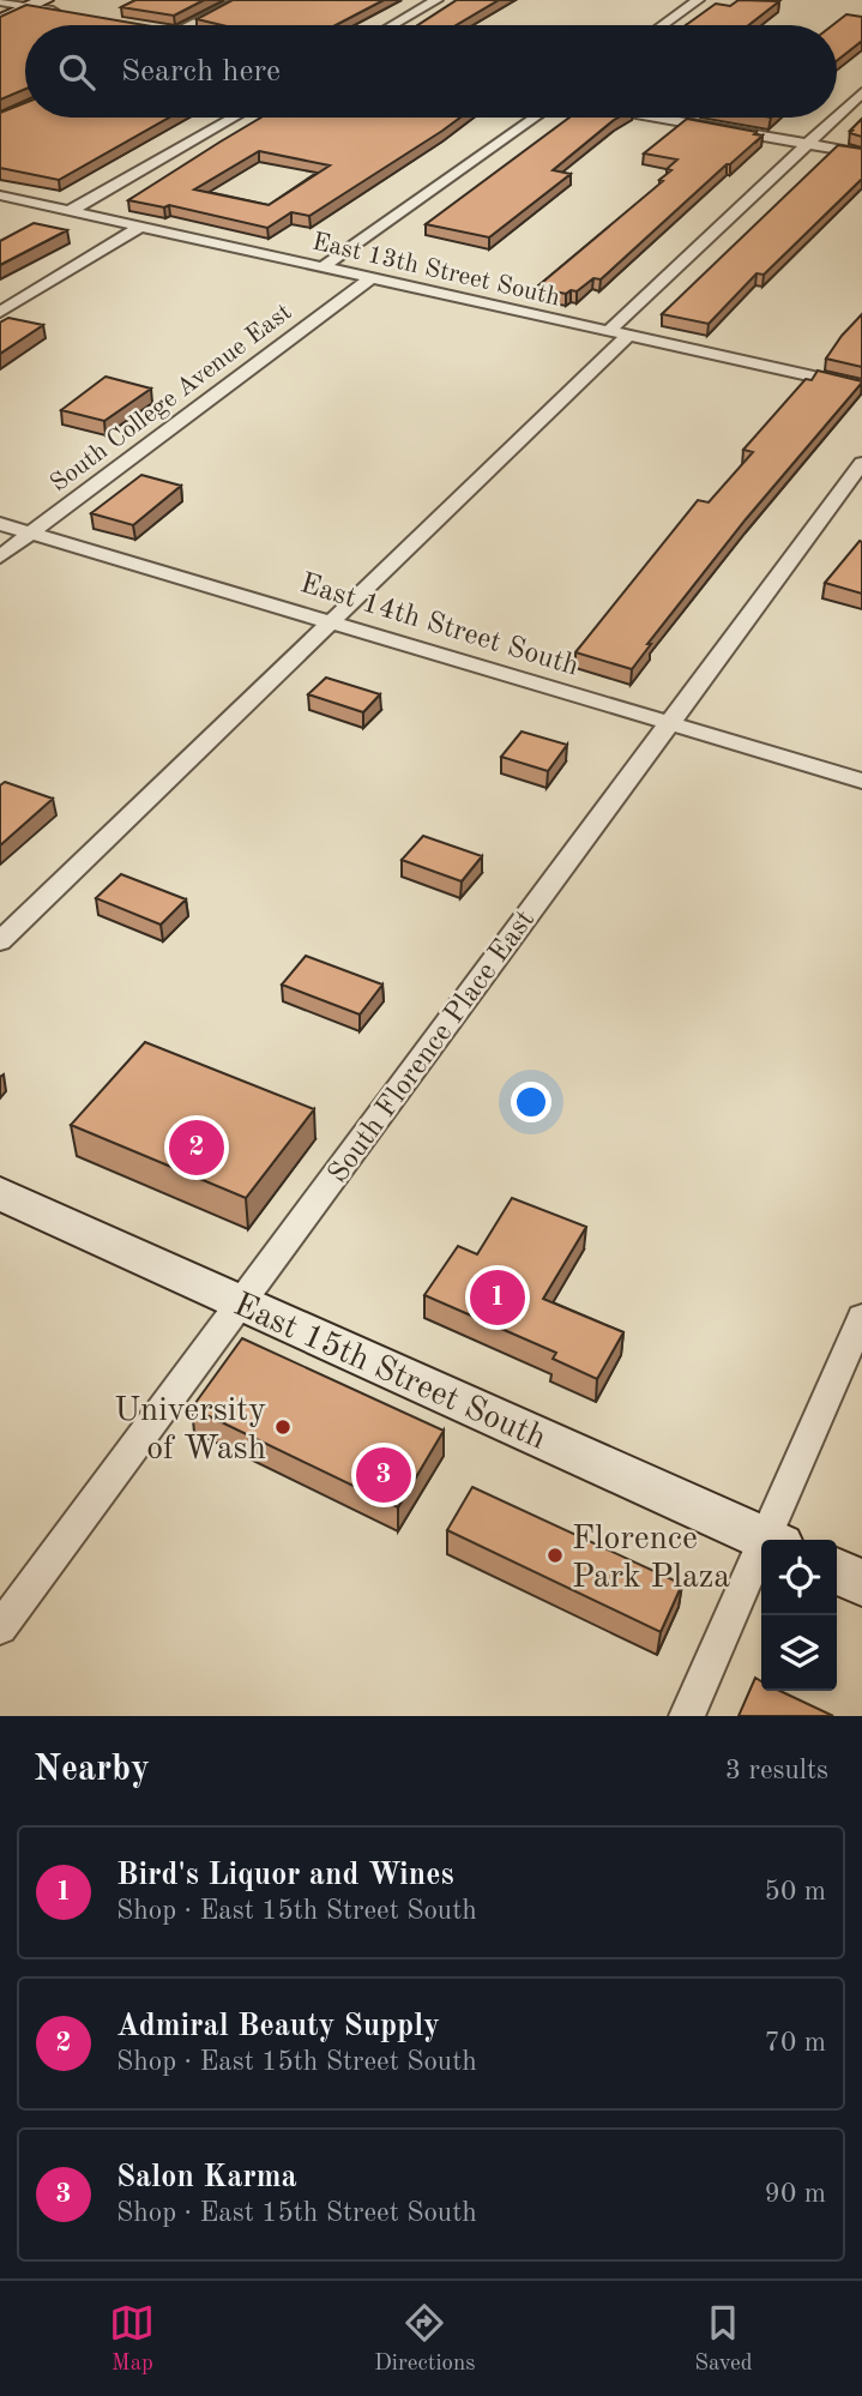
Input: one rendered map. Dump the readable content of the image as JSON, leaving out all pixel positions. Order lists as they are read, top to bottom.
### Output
{
  "streets": {
    "main road": ["East 15th Street South"],
    "street": [
      "East 13th Street South",
      "South College Avenue East",
      "East 14th Street South",
      "South Florence Place East"
    ]
  },
  "crossings": [
    ["East 13th Street South", "South College Avenue East"],
    ["South College Avenue East", "East 14th Street South"],
    ["East 14th Street South", "South Florence Place East"],
    ["South Florence Place East", "East 15th Street South"]
  ],
  "places": ["University of Wash", "Florence Park Plaza"],
  "page": {
    "search": "Search here",
    "pins": ["2", "1", "3"],
    "heading": ["Nearby", "3 results"],
    "list": [
      {
        "mark": "1",
        "name": "Bird's Liquor and Wines",
        "note": "Shop · East 15th Street South",
        "value": "50 m"
      },
      {
        "mark": "2",
        "name": "Admiral Beauty Supply",
        "note": "Shop · East 15th Street South",
        "value": "70 m"
      },
      {
        "mark": "3",
        "name": "Salon Karma",
        "note": "Shop · East 15th Street South",
        "value": "90 m"
      }
    ],
    "nav": ["Map", "Directions", "Saved"]
  }
}
